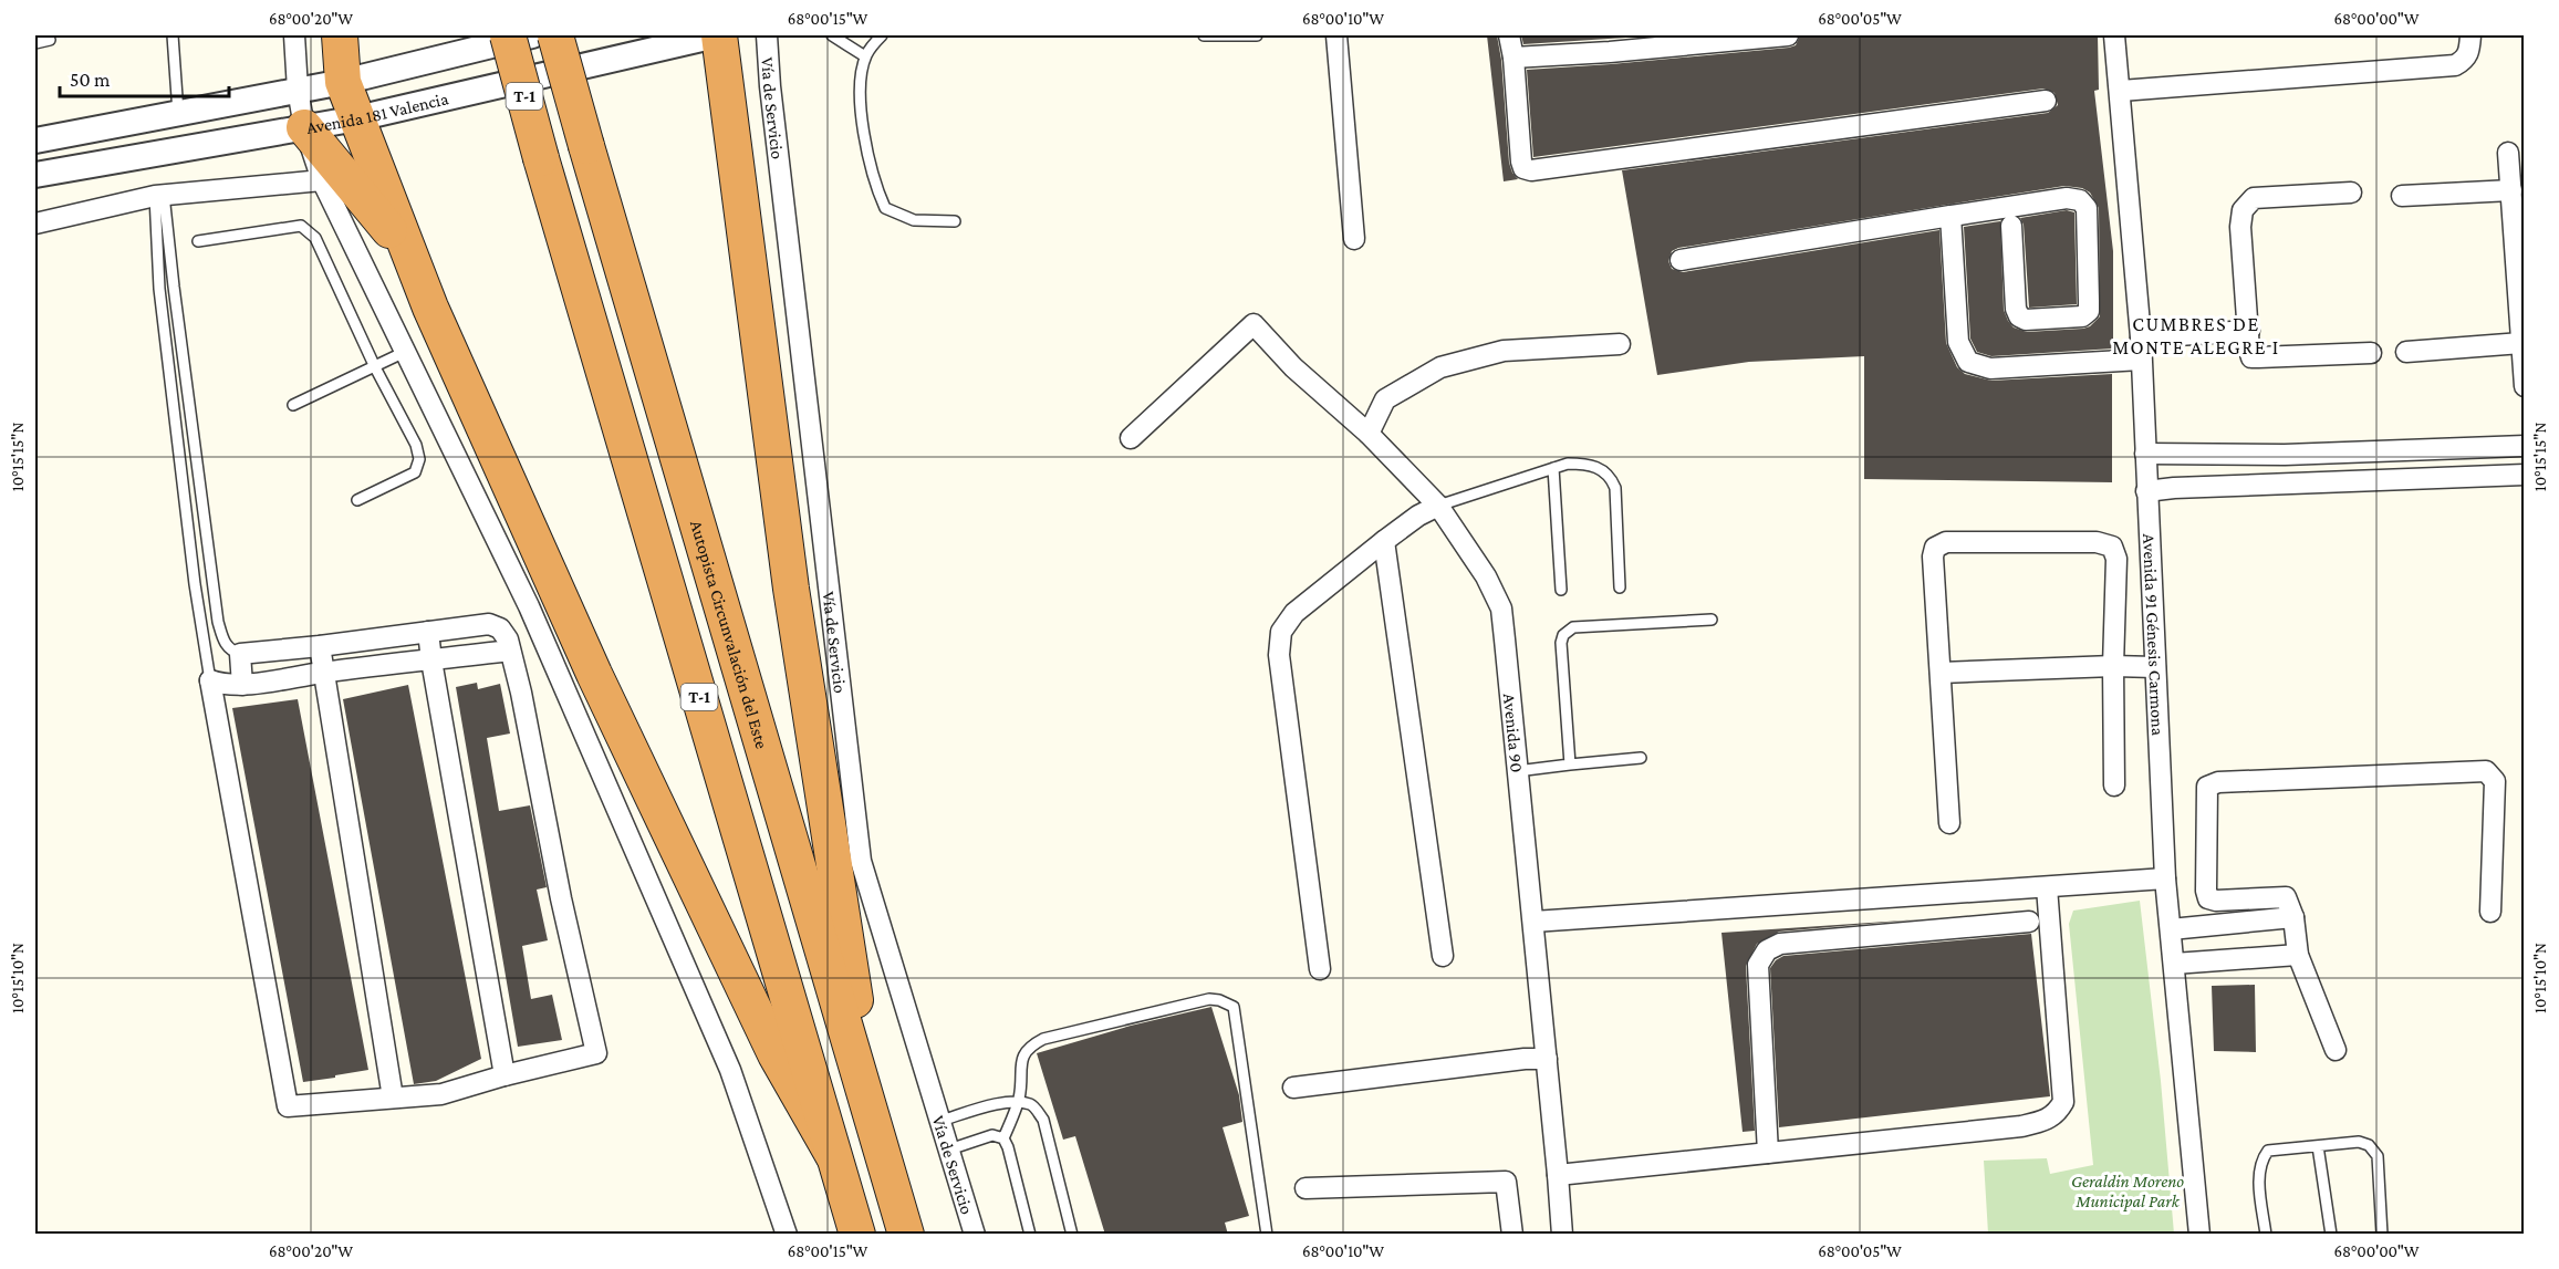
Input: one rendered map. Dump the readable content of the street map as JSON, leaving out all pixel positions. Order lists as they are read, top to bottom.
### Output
{
  "streets": {
    "highway": ["T-1", "Autopista Circunvalación del Este"],
    "street": [
      "Vía de Servicio",
      "Avenida 181 Valencia",
      "Avenida 91 Génesis Carmona",
      "Avenida 90"
    ]
  },
  "districts": ["CUMBRES DE MONTE ALEGRE I"],
  "parks": ["Geraldin Moreno Municipal Park"],
  "scale_bar": "50 m",
  "coordinates": [
    "68°00'20\"W",
    "68°00'15\"W",
    "68°00'10\"W",
    "68°00'05\"W",
    "68°00'00\"W",
    "10°15'15\"N",
    "10°15'10\"N"
  ]
}
